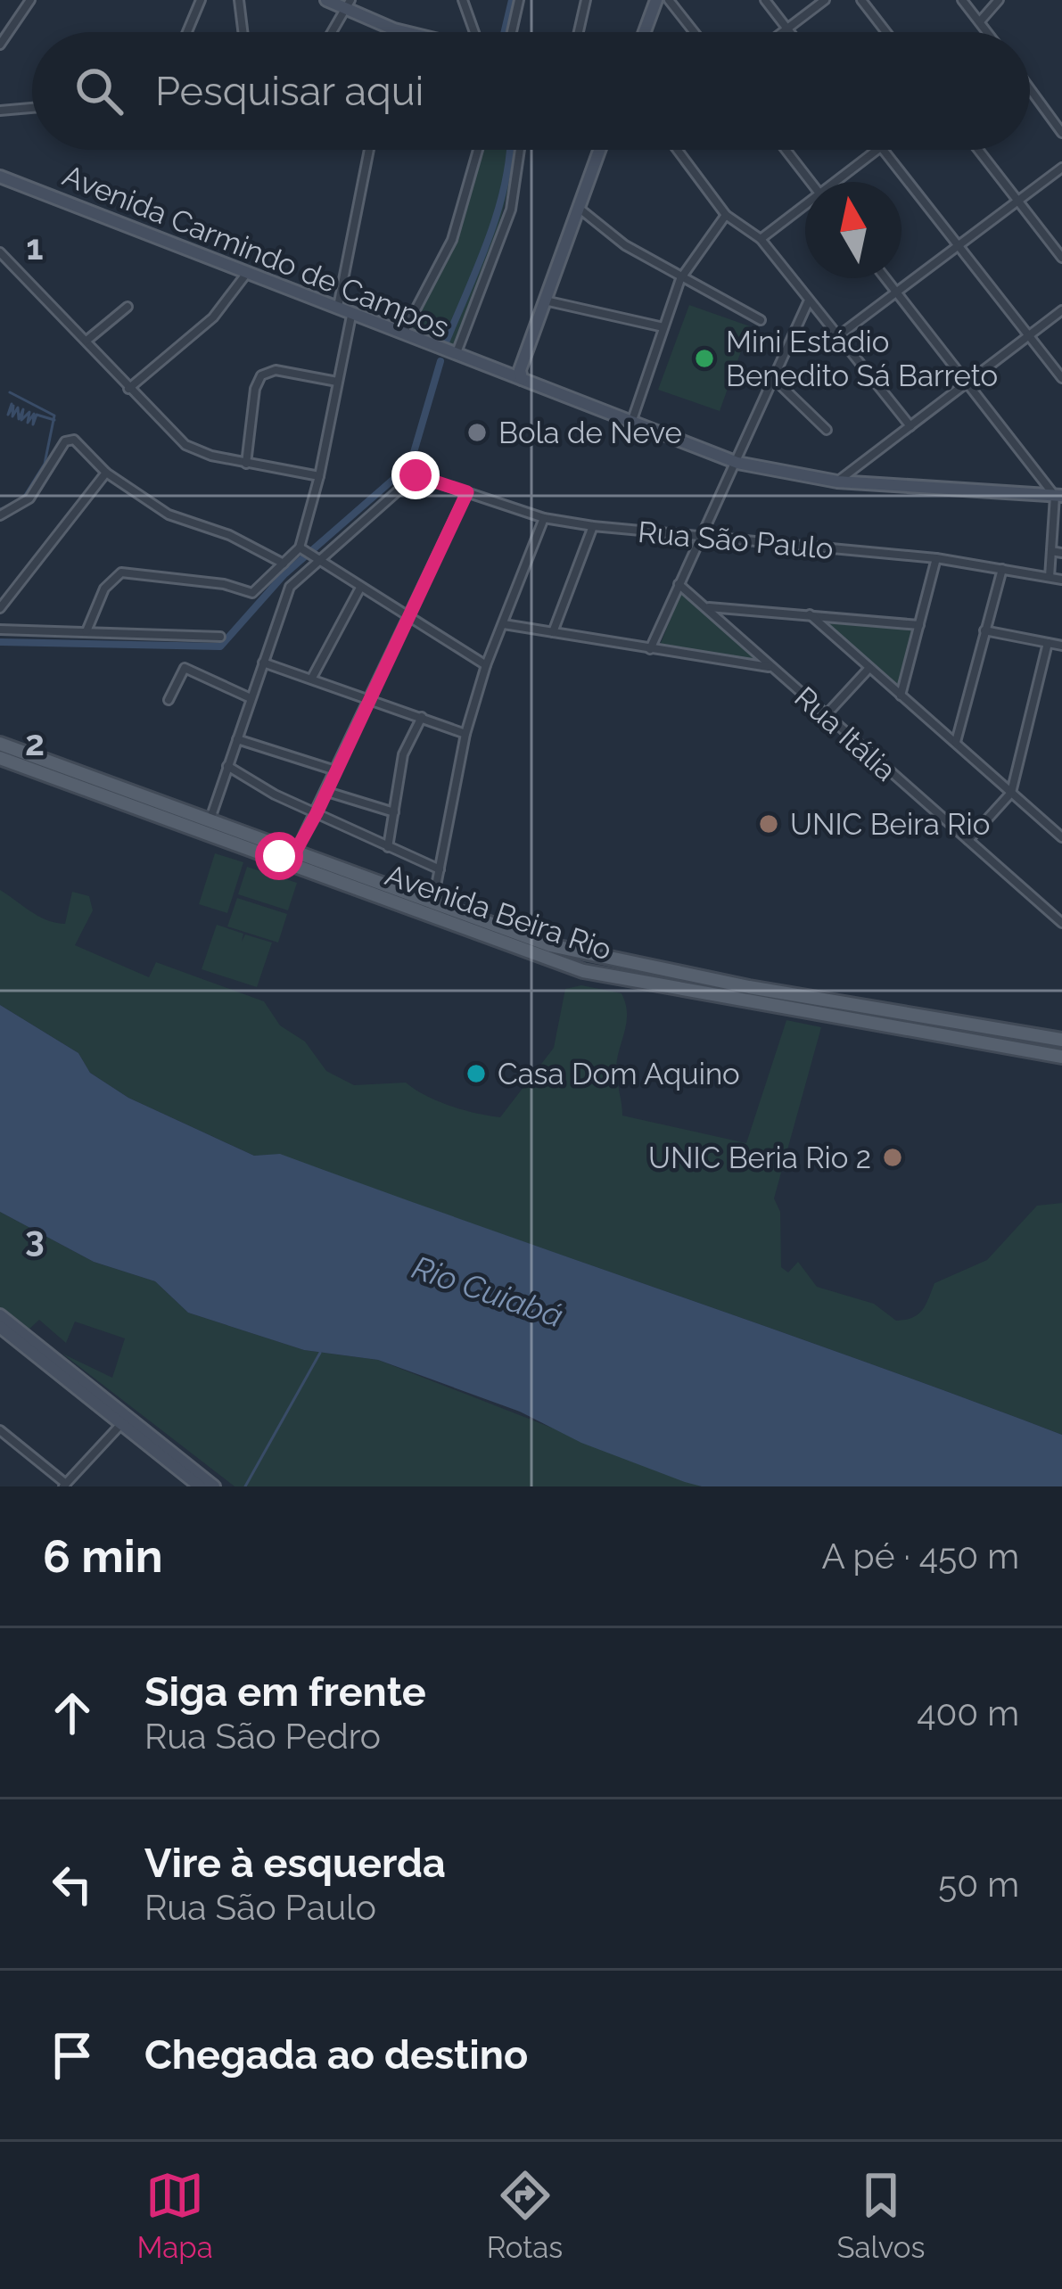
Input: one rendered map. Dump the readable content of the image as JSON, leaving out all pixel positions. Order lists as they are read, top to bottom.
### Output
{
  "streets": {
    "main road": ["Avenida Carmindo de Campos", "Avenida Beira Rio"],
    "street": ["Rua São Paulo", "Rua Itália"]
  },
  "water": ["Rio Cuiabá"],
  "places": [
    "Mini Estádio Benedito Sá Barreto",
    "Bola de Neve",
    "UNIC Beira Rio",
    "Casa Dom Aquino",
    "UNIC Beria Rio 2"
  ],
  "north": "top",
  "page": {
    "search": "Pesquisar aqui",
    "heading": ["6 min", "A pé · 450 m"],
    "list": [
      ["Siga em frente", "Rua São Pedro", "400 m"],
      ["Vire à esquerda", "Rua São Paulo", "50 m"],
      "Chegada ao destino"
    ],
    "nav": ["Mapa", "Rotas", "Salvos"]
  },
  "grid": {
    "rows": ["1", "2", "3"]
  }
}
